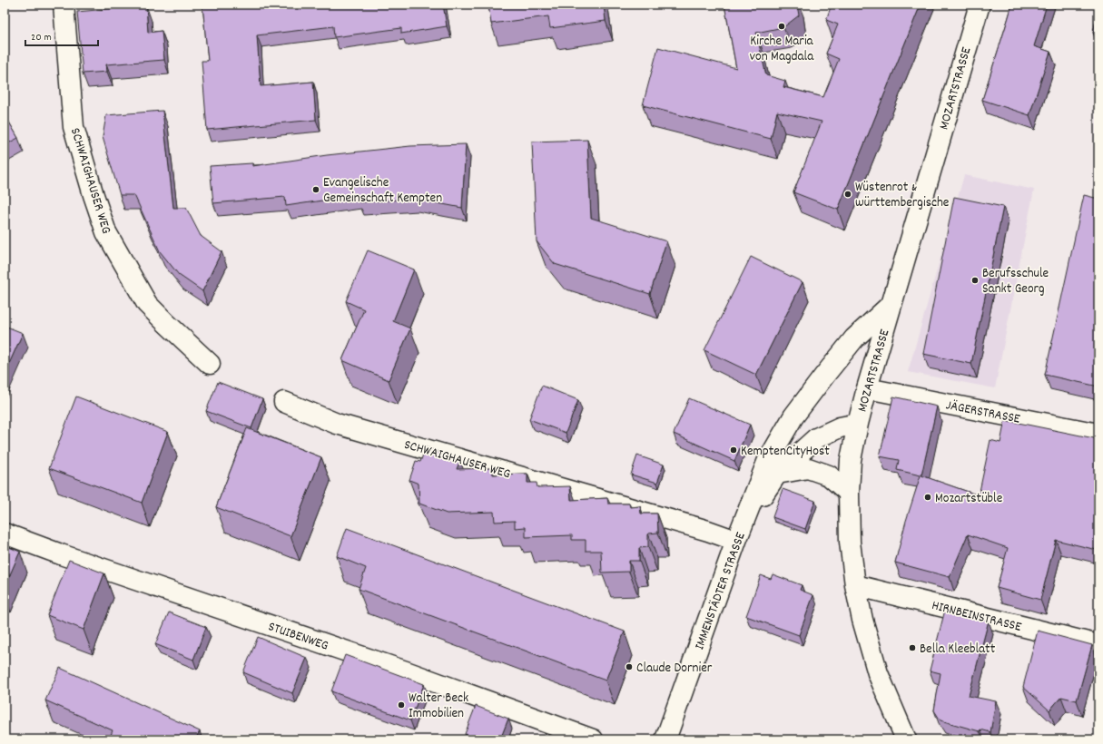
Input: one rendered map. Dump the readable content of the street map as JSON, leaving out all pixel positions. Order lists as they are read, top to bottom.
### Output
{
  "streets": {
    "street": [
      "MOZARTSTRASSE",
      "SCHWAIGHAUSER WEG",
      "JÄGERSTRASSE",
      "IMMENSTÄDTER STRASSE",
      "HIRNBEINSTRASSE",
      "STUIBENWEG"
    ]
  },
  "crossings": [
    ["MOZARTSTRASSE", "JÄGERSTRASSE"],
    ["MOZARTSTRASSE", "IMMENSTÄDTER STRASSE"],
    ["MOZARTSTRASSE", "HIRNBEINSTRASSE"],
    ["SCHWAIGHAUSER WEG", "IMMENSTÄDTER STRASSE"]
  ],
  "places": [
    "Kirche Maria von Magdala",
    "Evangelische Gemeinschaft Kempten",
    "Wüstenrot & württembergische",
    "Berufsschule Sankt Georg",
    "KemptenCityHost",
    "Mozartstüble",
    "Bella Kleeblatt",
    "Claude Dornier",
    "Walter Beck Immobilien"
  ],
  "scale_bar": "20 m"
}
